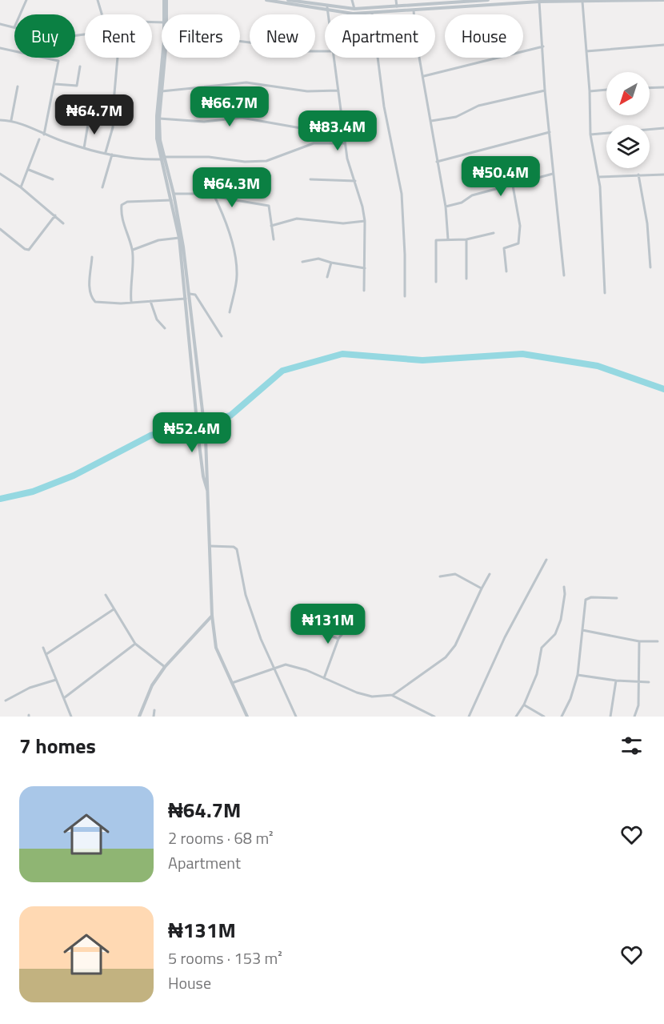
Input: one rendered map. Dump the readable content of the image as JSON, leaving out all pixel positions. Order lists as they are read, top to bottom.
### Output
{
  "north": "bottom left",
  "page": {
    "chip": [
      "Buy",
      "Rent",
      "Filters",
      "New",
      "Apartment",
      "House"
    ],
    "price": [
      "₦66.7M",
      "₦64.7M",
      "₦83.4M",
      "₦50.4M",
      "₦64.3M",
      "₦52.4M",
      "₦131M"
    ],
    "heading": "7 homes",
    "list": [
      {
        "name": "₦64.7M",
        "note": "2 rooms · 68 m² · Apartment"
      },
      {
        "name": "₦131M",
        "note": "5 rooms · 153 m² · House"
      }
    ]
  }
}
